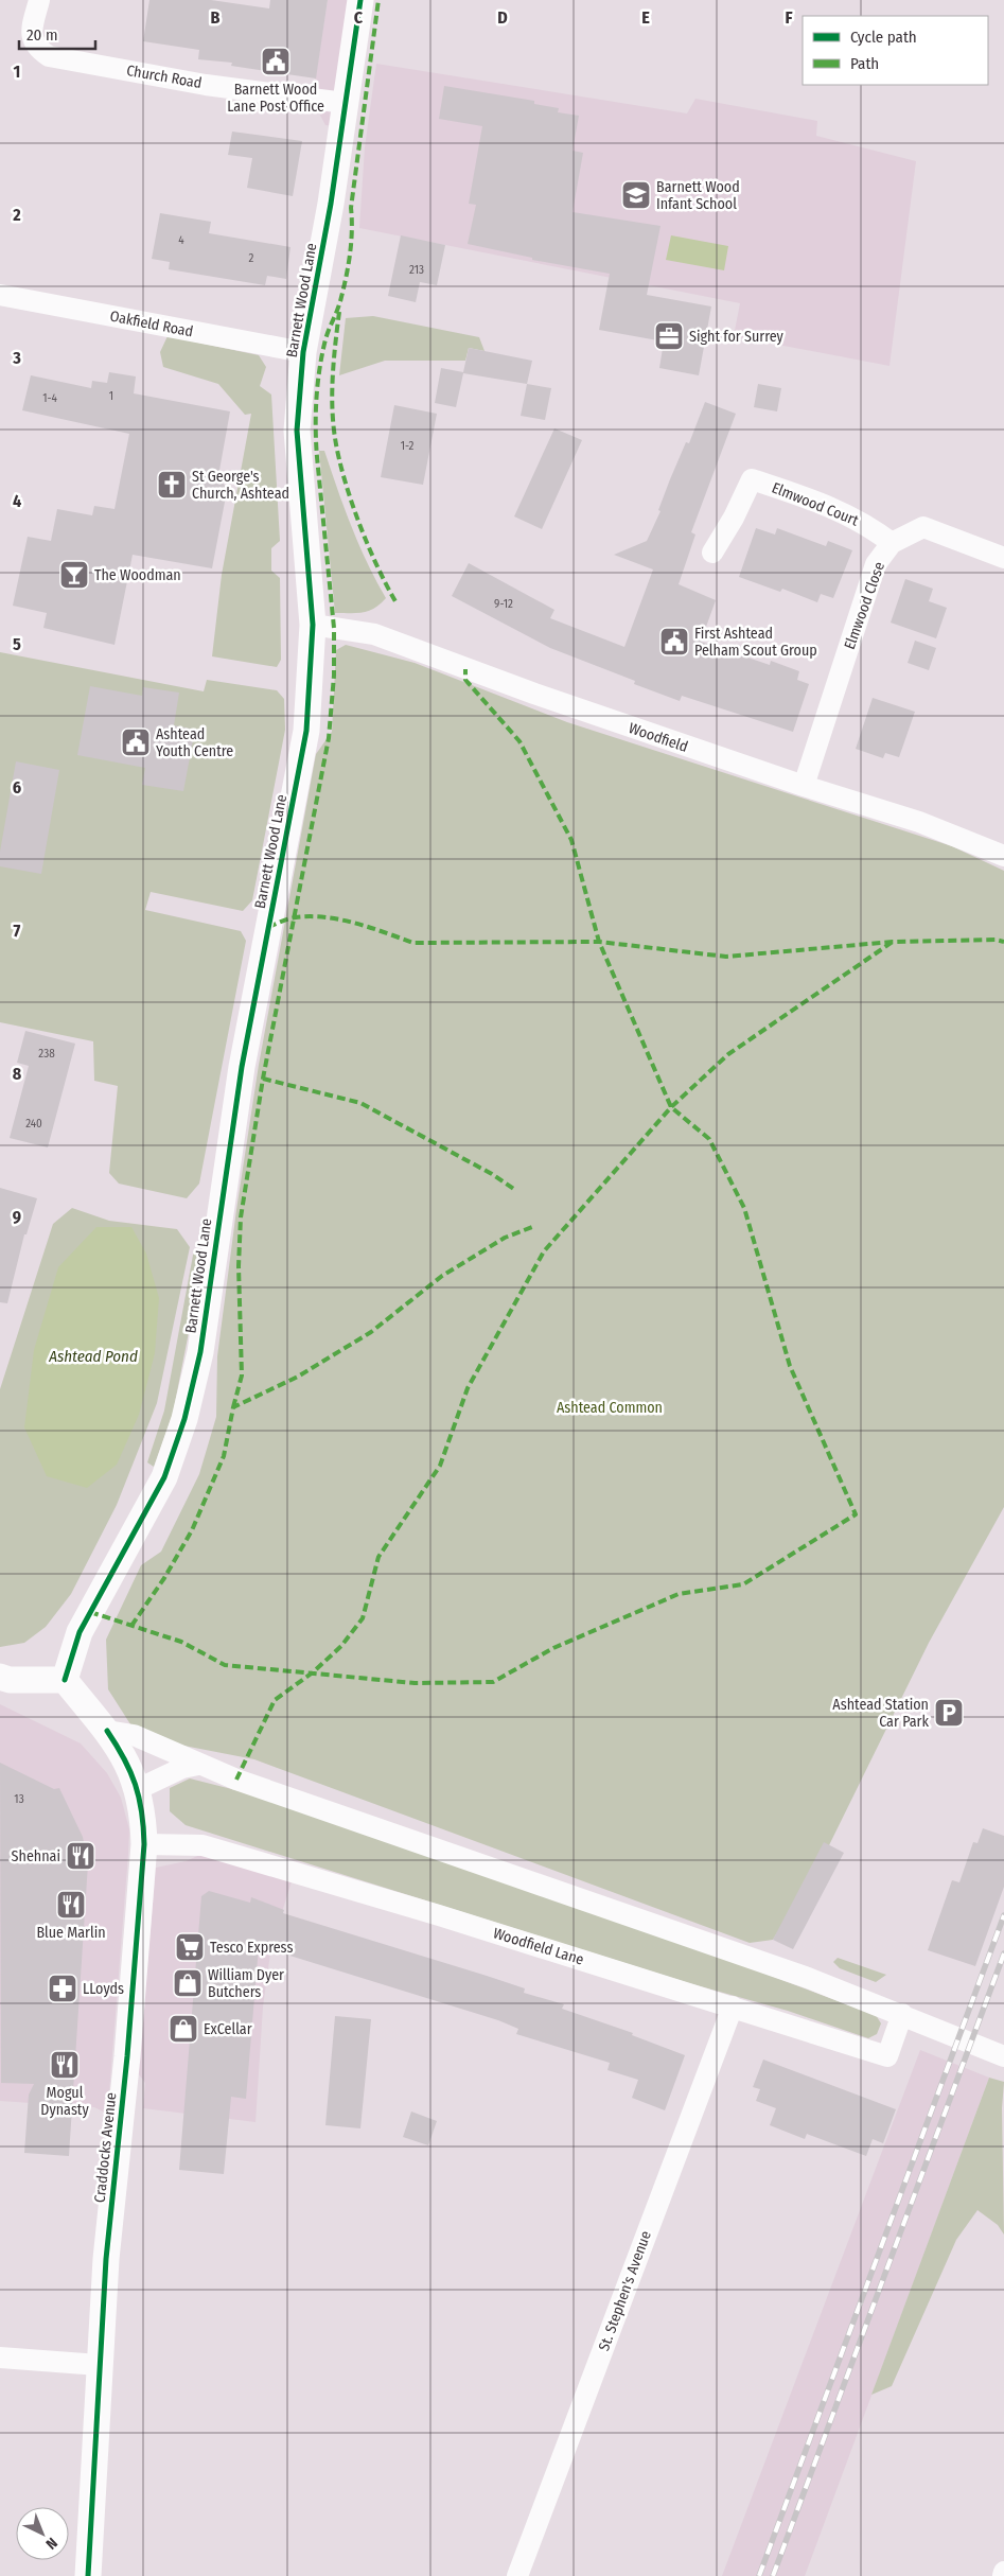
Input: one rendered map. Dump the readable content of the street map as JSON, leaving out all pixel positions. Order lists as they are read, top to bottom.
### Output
{
  "streets": {
    "street": [
      "Church Road",
      "Barnett Wood Lane",
      "Oakfield Road",
      "Elmwood Court",
      "Elmwood Close",
      "Woodfield",
      "Woodfield Lane",
      "Craddocks Avenue",
      "St. Stephen's Avenue"
    ]
  },
  "crossings": [
    ["Church Road", "Barnett Wood Lane"],
    ["Barnett Wood Lane", "Oakfield Road"],
    ["Barnett Wood Lane", "Woodfield"],
    ["Elmwood Court", "Elmwood Close"],
    ["Elmwood Close", "Woodfield"],
    ["Woodfield Lane", "Craddocks Avenue"],
    ["Woodfield Lane", "St. Stephen's Avenue"]
  ],
  "water": ["Ashtead Pond"],
  "parks": ["Ashtead Common"],
  "places": {
    "public building": ["Barnett Wood Lane Post Office", "First Ashtead Pelham Scout Group", "Ashtead Youth Centre"],
    "school or university": ["Barnett Wood Infant School"],
    "office": ["Sight for Surrey"],
    "church": ["St George's Church, Ashtead"],
    "bar": ["The Woodman"],
    "parking": ["Ashtead Station Car Park"],
    "restaurant": ["Shehnai", "Blue Marlin", "Mogul Dynasty"],
    "supermarket": ["Tesco Express"],
    "shop": ["William Dyer Butchers", "ExCellar"],
    "pharmacy": ["LLoyds"]
  },
  "house_numbers": [
    "4",
    "2",
    "213",
    "1",
    "1-4",
    "1-2",
    "9-12",
    "238",
    "240",
    "13"
  ],
  "legend": ["Cycle path", "Path"],
  "scale_bar": "20 m",
  "north": "bottom right",
  "grid": {
    "columns": [
      "B",
      "C",
      "D",
      "E",
      "F"
    ],
    "rows": [
      "1",
      "2",
      "3",
      "4",
      "5",
      "6",
      "7",
      "8",
      "9"
    ]
  }
}
